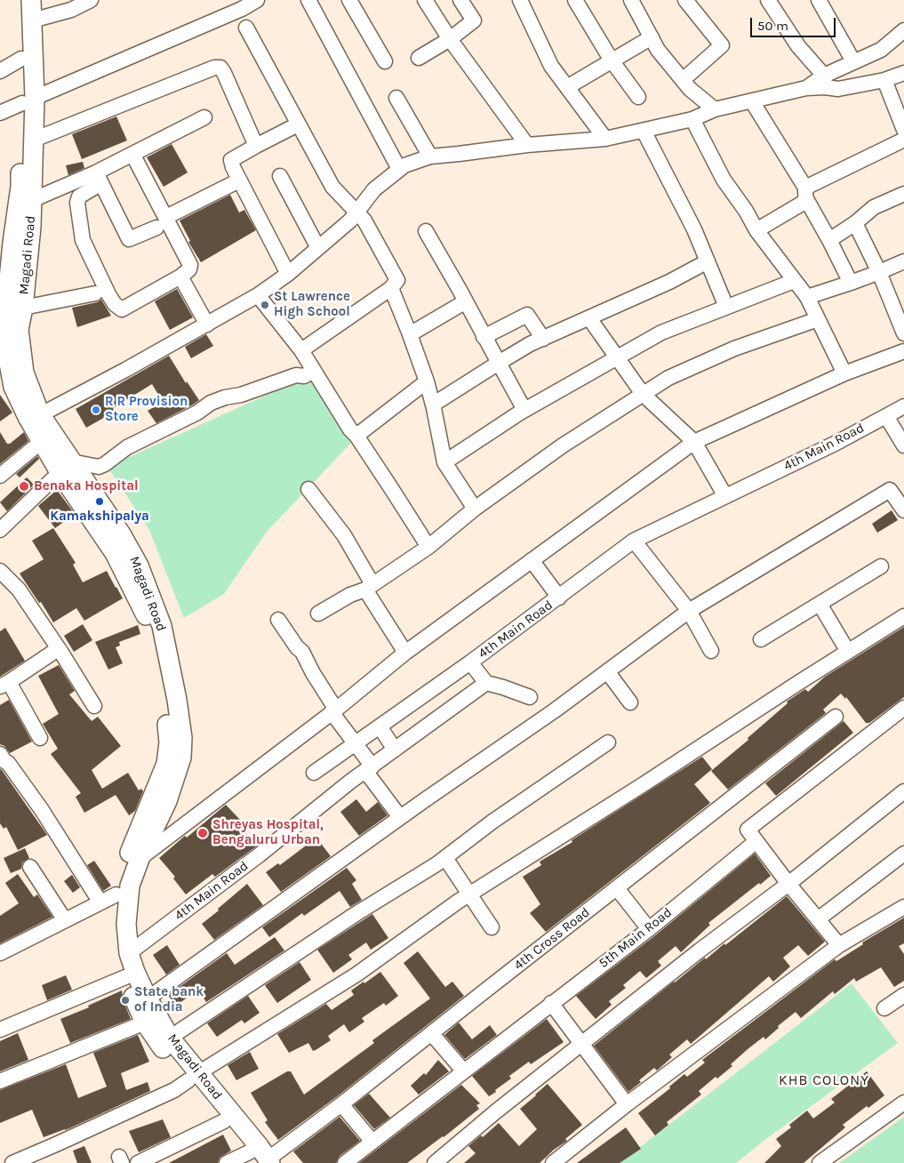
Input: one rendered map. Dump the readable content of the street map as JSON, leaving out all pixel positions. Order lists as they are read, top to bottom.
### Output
{
  "streets": {
    "main road": ["Magadi Road"],
    "street": ["4th Main Road", "5th Main Road", "4th Cross Road"]
  },
  "crossings": [
    ["Magadi Road", "4th Main Road"],
    ["Magadi Road", "4th Cross Road"]
  ],
  "districts": ["KHB COLONY"],
  "places": [
    "St Lawrence High School",
    "R R Provision Store",
    "Benaka Hospital",
    "Kamakshipalya",
    "Shreyas Hospital, Bengaluru Urban",
    "State bank of India"
  ],
  "scale_bar": "50 m"
}
